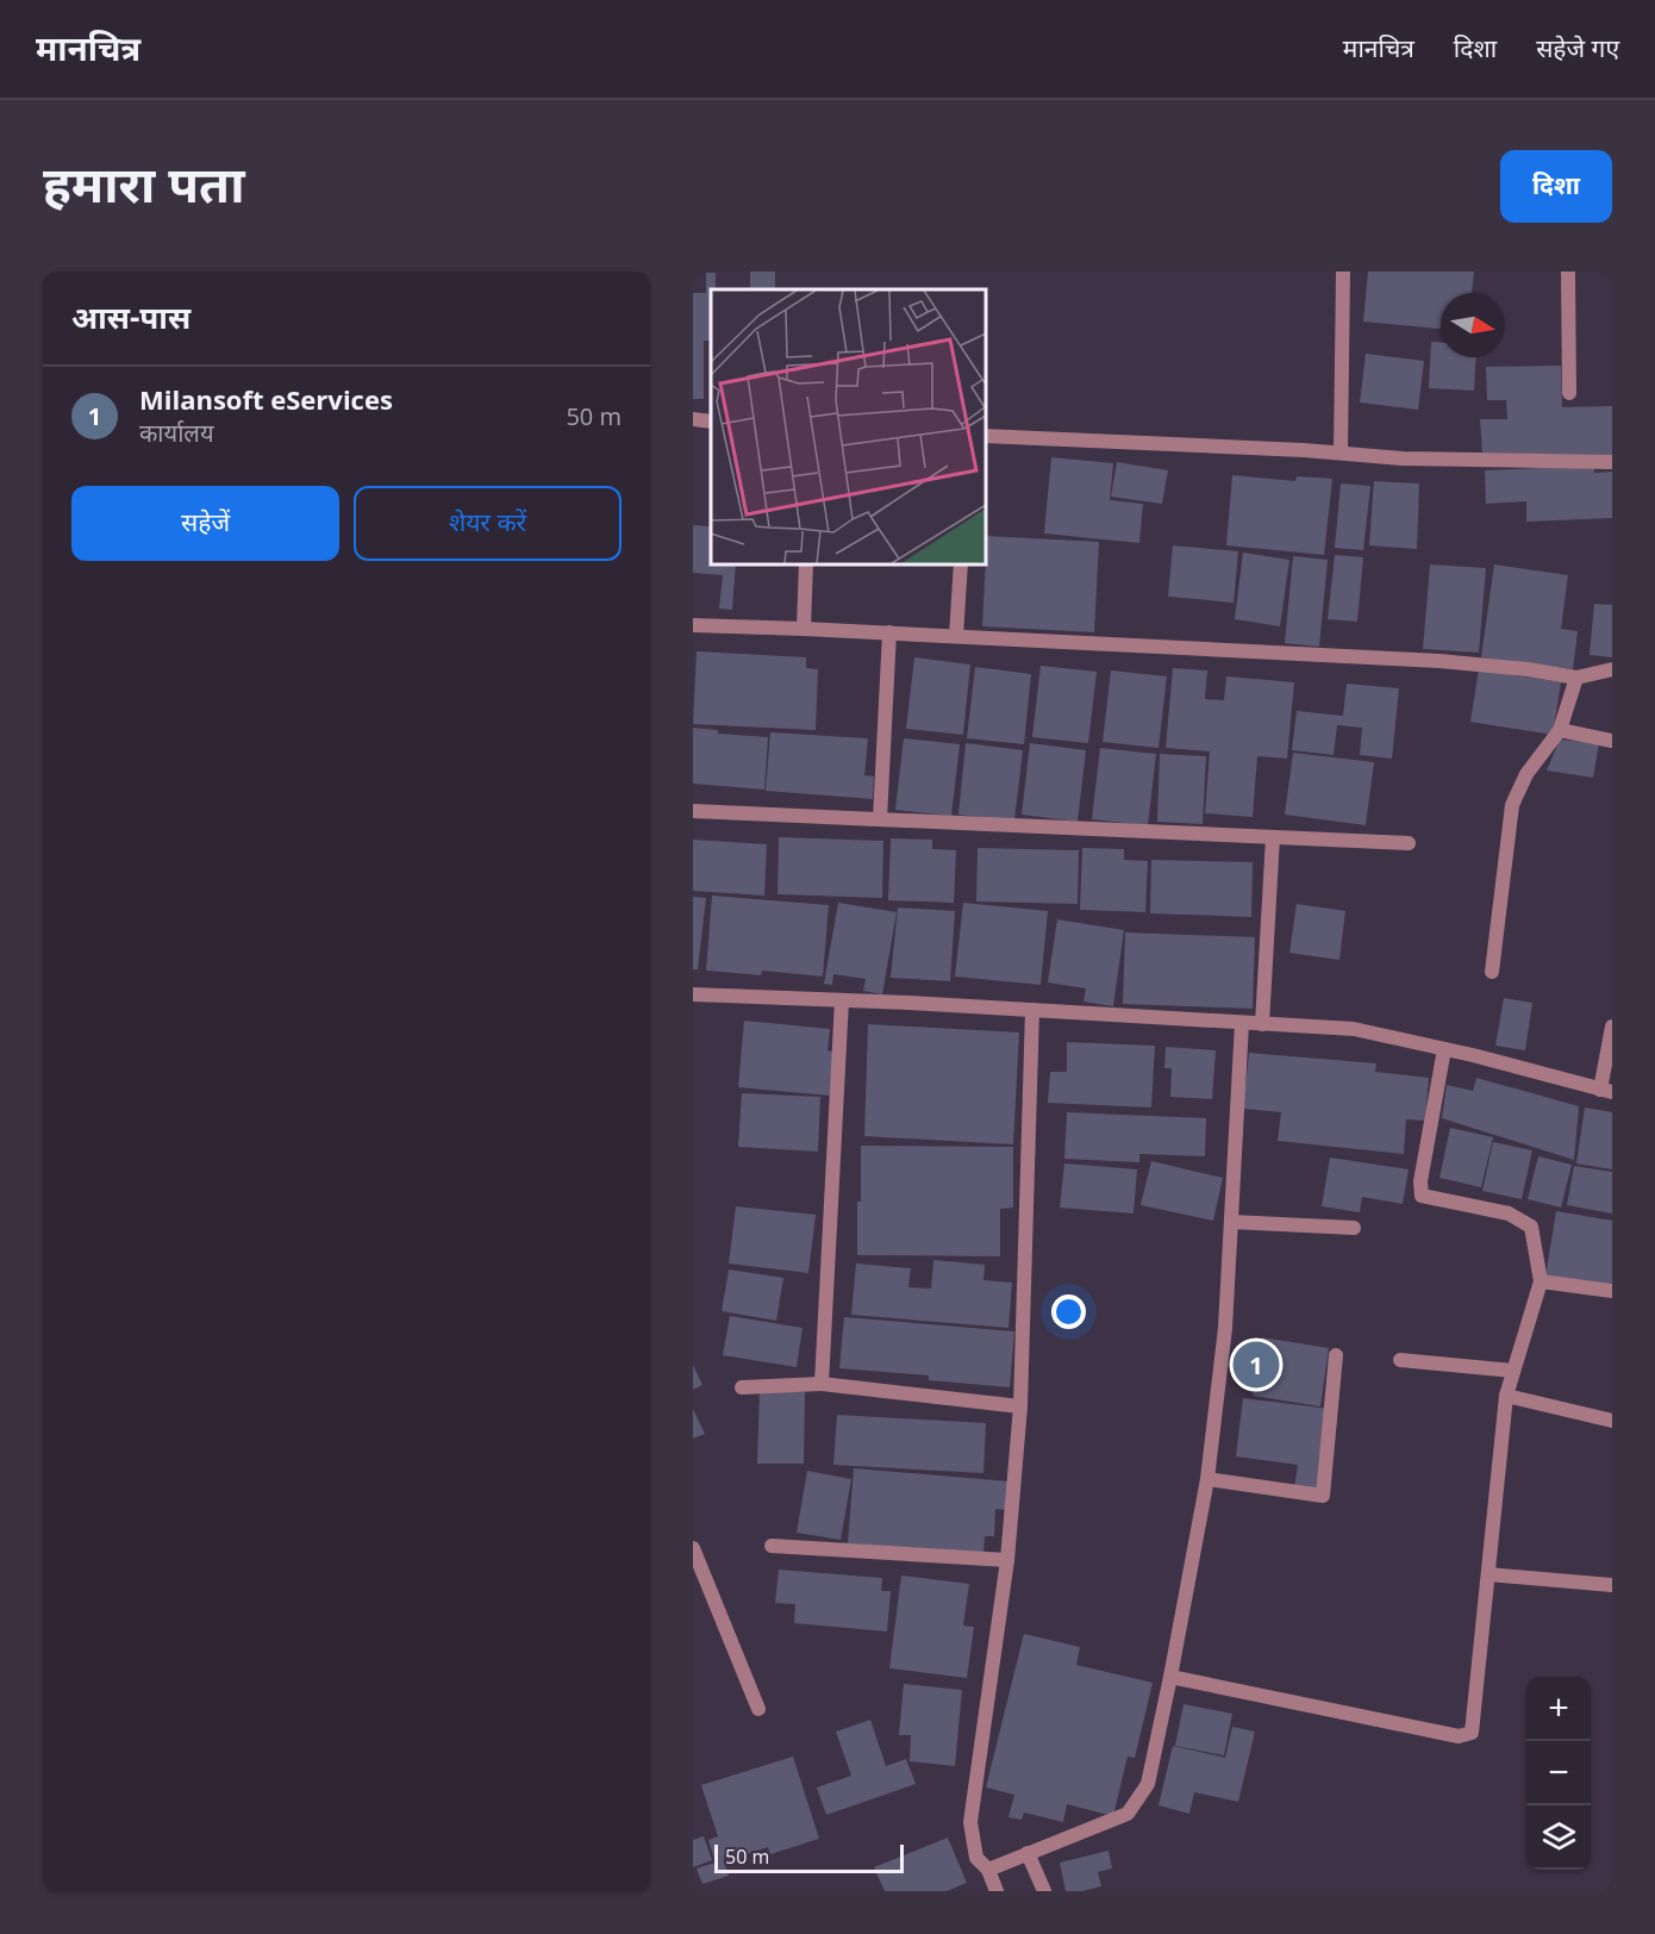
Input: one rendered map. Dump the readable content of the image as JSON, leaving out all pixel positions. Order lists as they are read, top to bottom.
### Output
{
  "scale_bar": "50 m",
  "north": "right",
  "page": {
    "header": "मानचित्र",
    "nav": ["मानचित्र", "दिशा", "सहेजे गए"],
    "title": "हमारा पता",
    "buttons": [
      "दिशा",
      ["सहेजें", "शेयर करें"]
    ],
    "heading": "आस-पास",
    "list": [
      {
        "mark": "1",
        "name": "Milansoft eServices",
        "note": "कार्यालय",
        "value": "50 m"
      }
    ],
    "pins": "1",
    "map_buttons": ["+", "−"],
    "scale": "50 m"
  }
}
